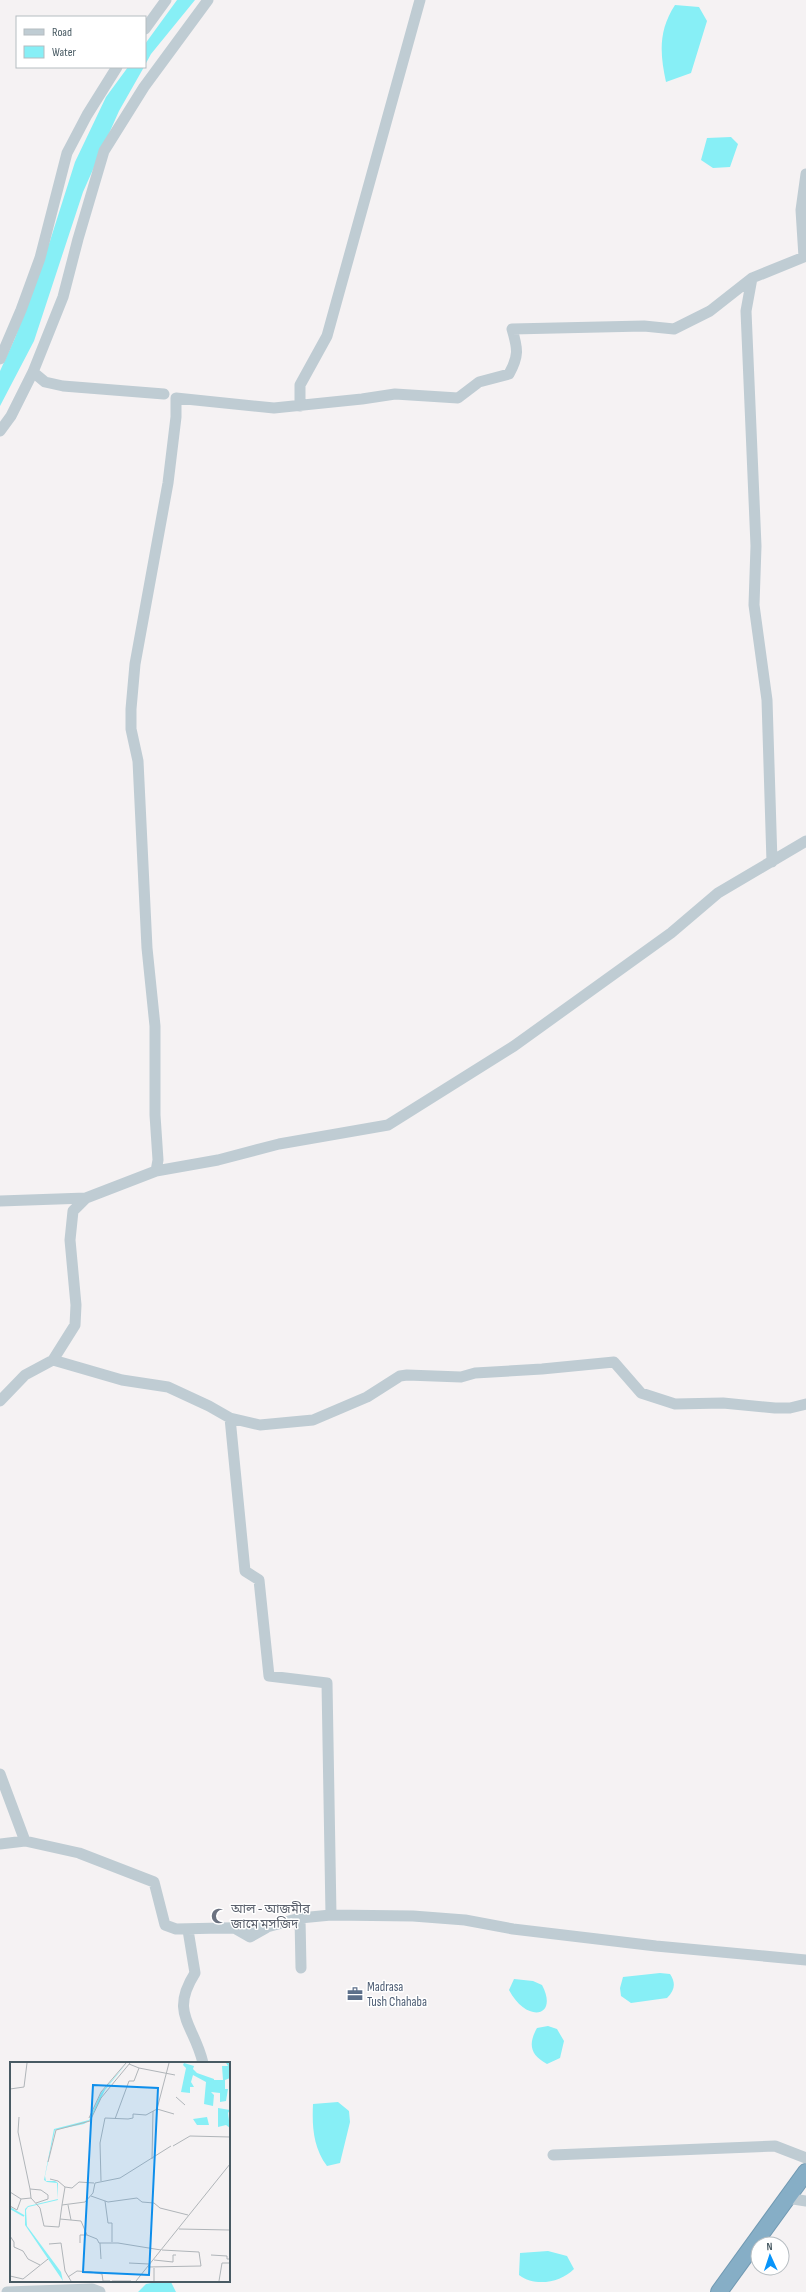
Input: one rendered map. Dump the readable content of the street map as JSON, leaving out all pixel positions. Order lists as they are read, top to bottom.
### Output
{
  "places": {
    "mosque": ["আল - আজমীর জামে মসজিদ"],
    "office": ["Madrasa Tush Chahaba"]
  },
  "legend": ["Road", "Water"],
  "north": "top"
}
